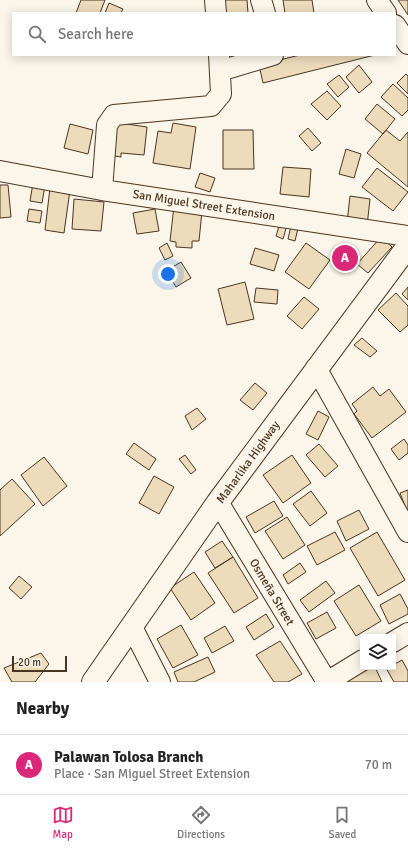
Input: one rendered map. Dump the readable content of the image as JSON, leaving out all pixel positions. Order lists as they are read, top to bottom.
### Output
{
  "streets": {
    "highway": ["Maharlika Highway"],
    "street": ["San Miguel Street Extension", "Osmeña Street"]
  },
  "crossings": [
    ["Maharlika Highway", "Osmeña Street"]
  ],
  "scale_bar": "20 m",
  "page": {
    "search": "Search here",
    "pins": "A",
    "scale": "20 m",
    "heading": "Nearby",
    "list": [
      {
        "mark": "A",
        "name": "Palawan Tolosa Branch",
        "note": "Place · San Miguel Street Extension",
        "value": "70 m"
      }
    ],
    "nav": ["Map", "Directions", "Saved"]
  }
}
